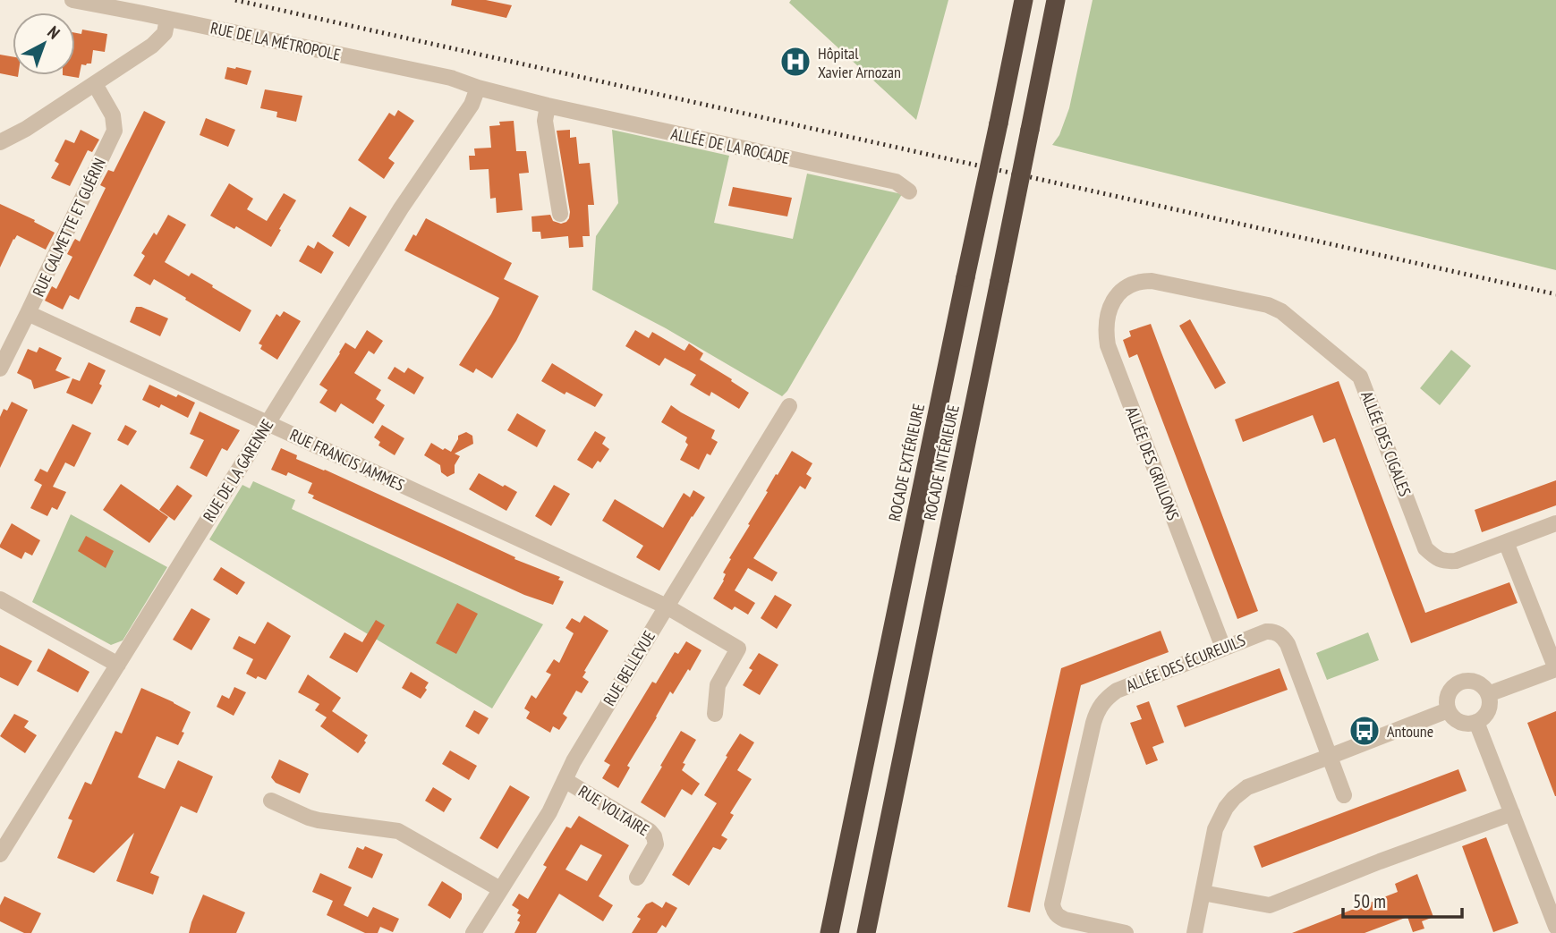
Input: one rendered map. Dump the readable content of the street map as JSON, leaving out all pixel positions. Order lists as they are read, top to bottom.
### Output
{
  "streets": {
    "highway": ["ROCADE EXTÉRIEURE", "ROCADE INTÉRIEURE"],
    "street": [
      "RUE DE LA MÉTROPOLE",
      "ALLÉE DE LA ROCADE",
      "RUE CALMETTE ET GUÉRIN",
      "ALLÉE DES CIGALES",
      "RUE FRANCIS JAMMES",
      "ALLÉE DES GRILLONS",
      "RUE DE LA GARENNE",
      "ALLÉE DES ÉCUREUILS",
      "RUE BELLEVUE",
      "RUE VOLTAIRE"
    ]
  },
  "crossings": [
    ["RUE DE LA MÉTROPOLE", "ALLÉE DE LA ROCADE"],
    ["RUE DE LA MÉTROPOLE", "RUE DE LA GARENNE"],
    ["ALLÉE DE LA ROCADE", "RUE DE LA GARENNE"],
    ["RUE CALMETTE ET GUÉRIN", "RUE FRANCIS JAMMES"],
    ["ALLÉE DES CIGALES", "ALLÉE DES GRILLONS"],
    ["RUE FRANCIS JAMMES", "RUE DE LA GARENNE"],
    ["RUE FRANCIS JAMMES", "RUE BELLEVUE"],
    ["ALLÉE DES GRILLONS", "ALLÉE DES ÉCUREUILS"],
    ["RUE BELLEVUE", "RUE VOLTAIRE"]
  ],
  "places": {
    "hospital": ["Hôpital Xavier Arnozan"],
    "bus stop": ["Antoune"]
  },
  "scale_bar": "50 m",
  "north": "top right"
}
